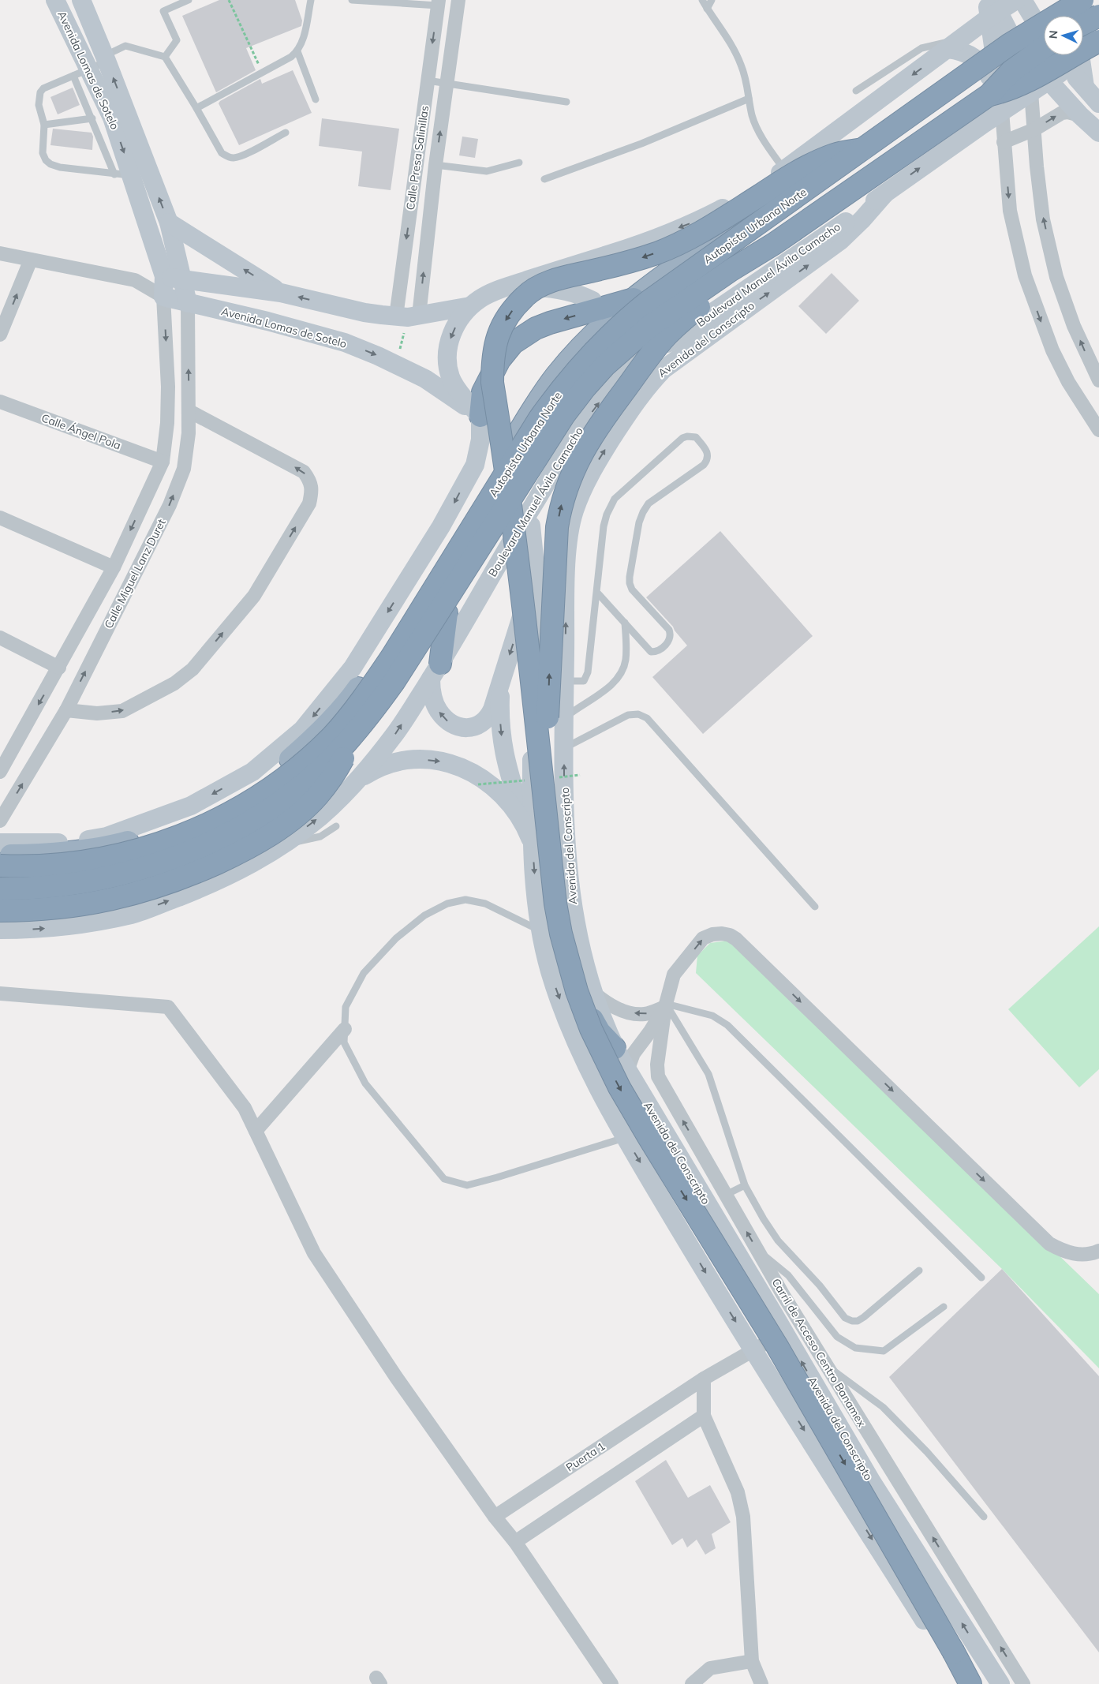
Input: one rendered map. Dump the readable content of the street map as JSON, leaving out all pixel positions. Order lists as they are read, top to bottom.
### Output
{
  "streets": {
    "highway": ["Autopista Urbana Norte", "Boulevard Manuel Ávila Camacho"],
    "main road": ["Avenida Lomas de Sotelo", "Avenida del Conscripto"],
    "street": [
      "Calle Presa Salinillas",
      "Calle Ángel Pola",
      "Calle Miguel Lanz Duret",
      "Carril de Acceso Centro Banamex",
      "Puerta 1"
    ]
  },
  "crossings": [
    ["Avenida Lomas de Sotelo", "Calle Miguel Lanz Duret"],
    ["Autopista Urbana Norte", "Boulevard Manuel Ávila Camacho"],
    ["Boulevard Manuel Ávila Camacho", "Avenida del Conscripto"],
    ["Avenida del Conscripto", "Puerta 1"],
    ["Calle Ángel Pola", "Calle Miguel Lanz Duret"],
    ["Carril de Acceso Centro Banamex", "Puerta 1"]
  ],
  "one_way": ["Carril de Acceso Centro Banamex"],
  "north": "left"
}
